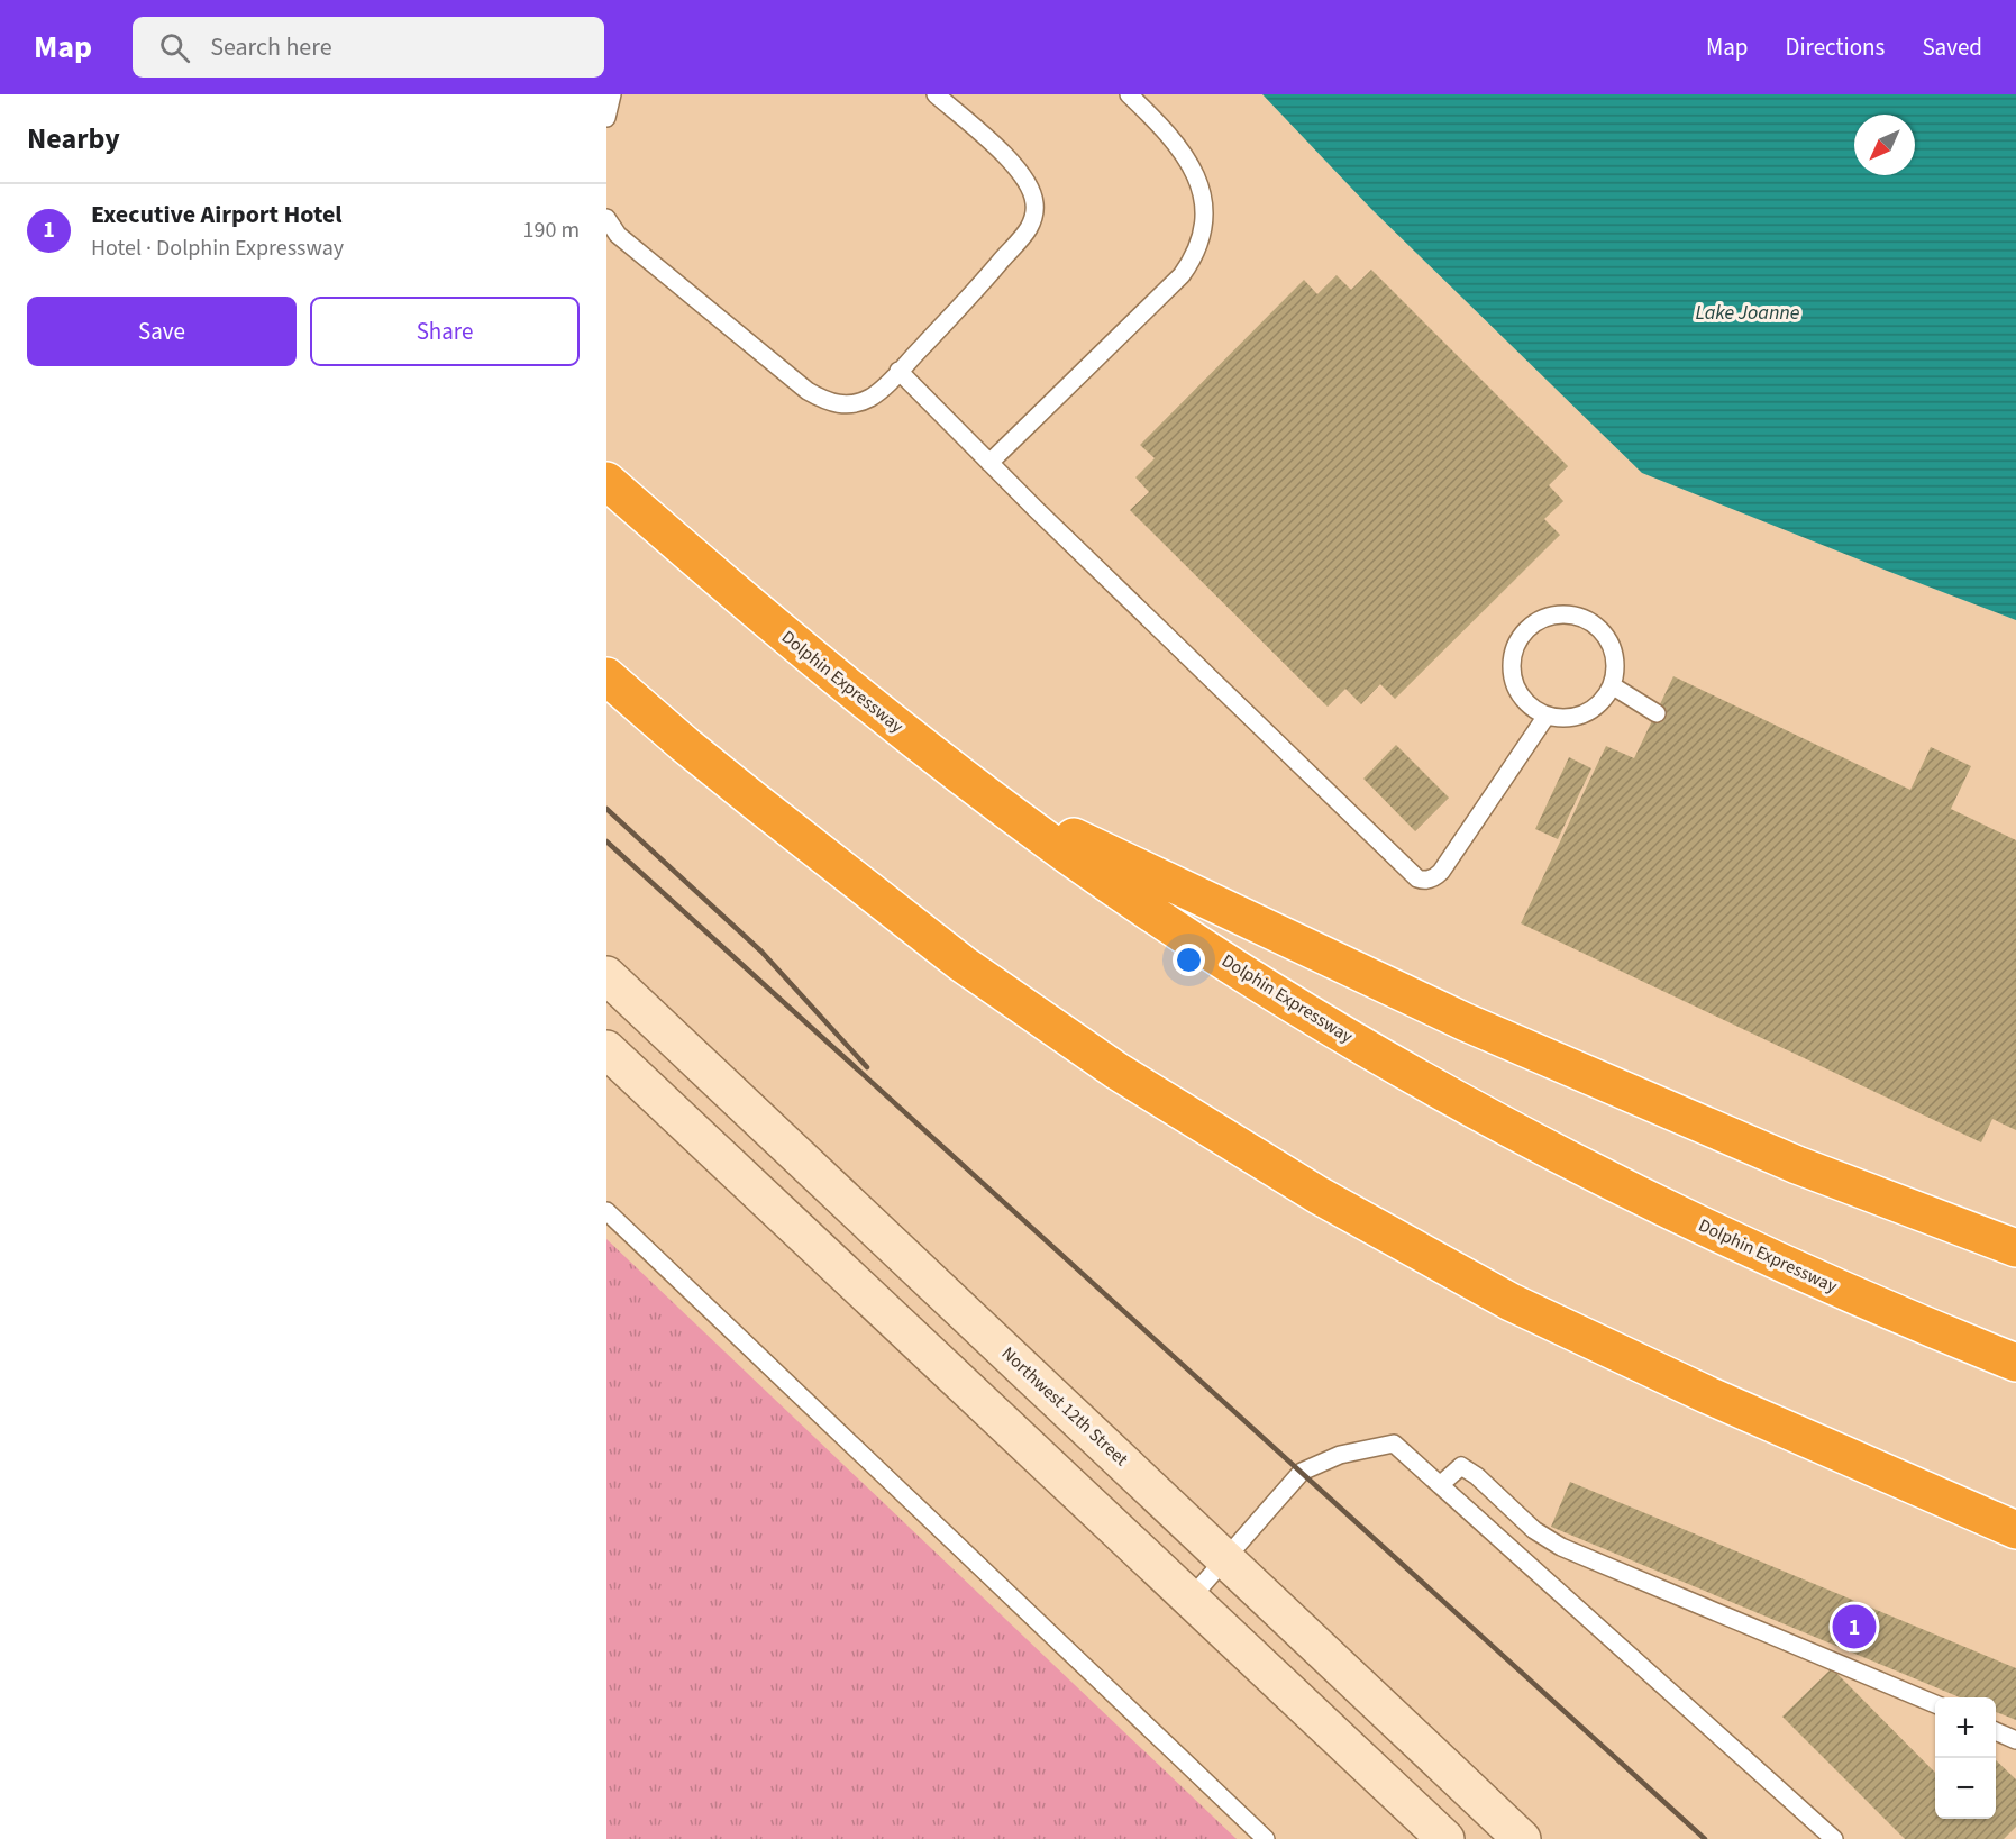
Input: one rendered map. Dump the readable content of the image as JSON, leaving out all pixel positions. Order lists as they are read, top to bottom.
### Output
{
  "streets": {
    "highway": ["Dolphin Expressway"],
    "main road": ["Northwest 12th Street"]
  },
  "water": ["Lake Joanne"],
  "north": "bottom left",
  "page": {
    "header": "Map",
    "search": "Search here",
    "nav": ["Map", "Directions", "Saved"],
    "heading": "Nearby",
    "list": [
      {
        "mark": "1",
        "name": "Executive Airport Hotel",
        "note": "Hotel · Dolphin Expressway",
        "value": "190 m"
      }
    ],
    "buttons": ["Save", "Share"],
    "pins": "1",
    "map_buttons": ["+", "−"]
  }
}
